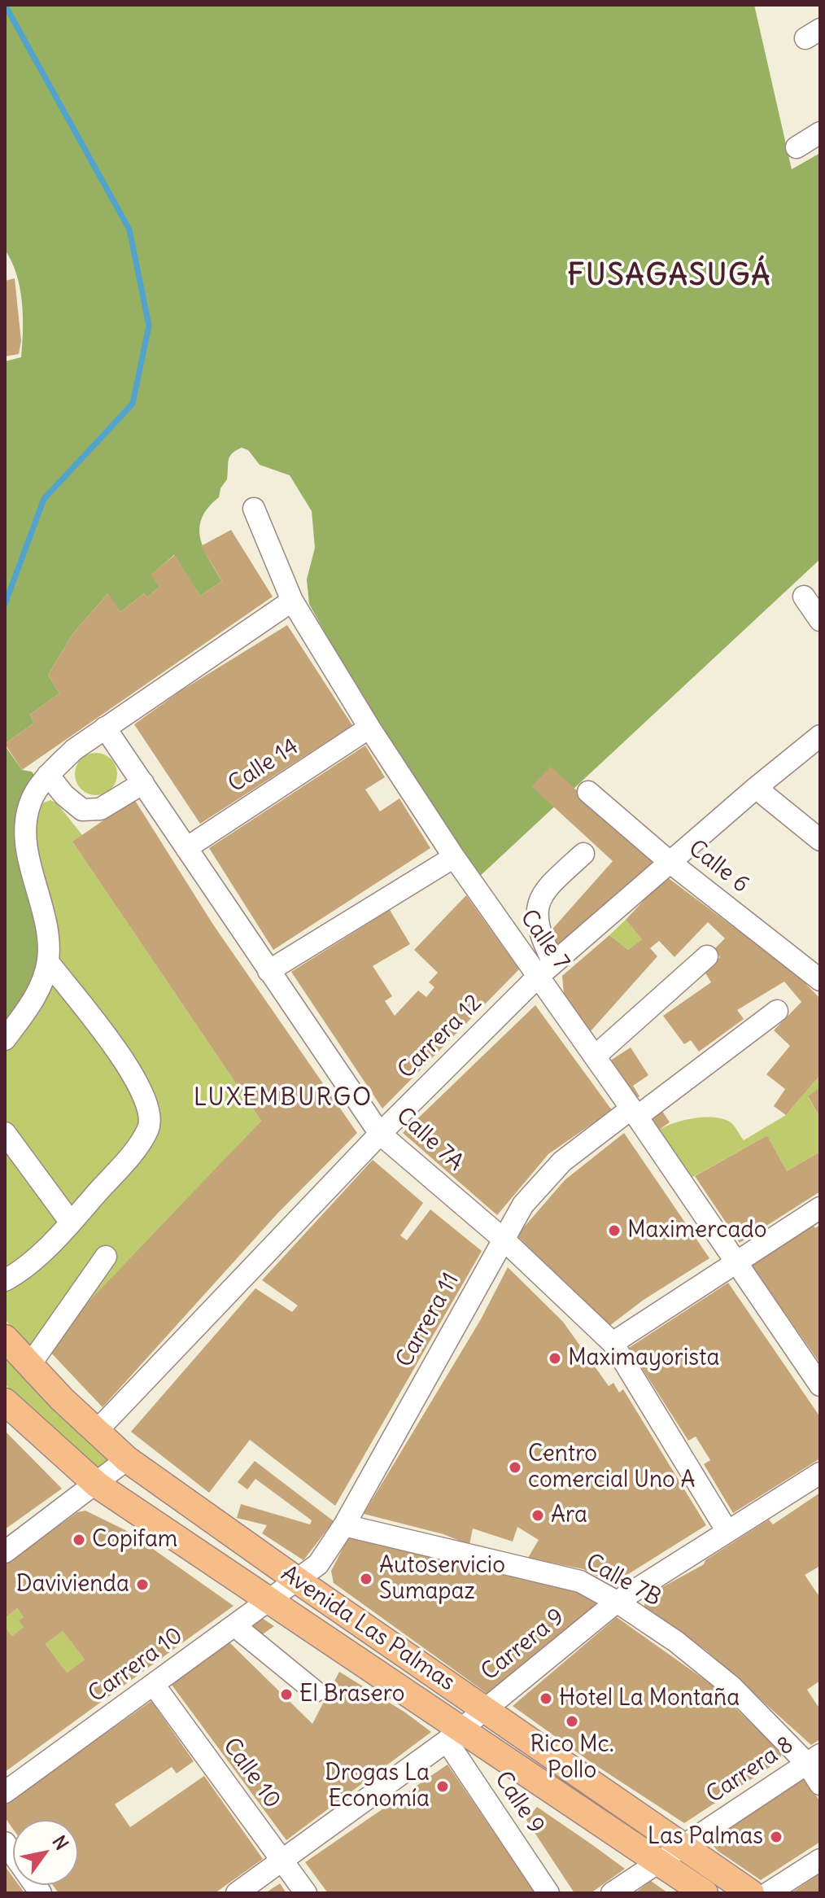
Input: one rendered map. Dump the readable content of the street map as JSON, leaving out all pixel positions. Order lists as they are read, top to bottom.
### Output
{
  "streets": {
    "main road": ["Avenida Las Palmas"],
    "street": [
      "Calle 14",
      "Calle 6",
      "Calle 7",
      "Carrera 12",
      "Calle 7A",
      "Carrera 11",
      "Calle 7B",
      "Carrera 9",
      "Carrera 10",
      "Carrera 8",
      "Calle 10",
      "Calle 9"
    ]
  },
  "crossings": [
    ["Calle 14", "Calle 7"],
    ["Calle 14", "Calle 7A"],
    ["Calle 6", "Carrera 12"],
    ["Calle 7", "Carrera 12"],
    ["Calle 7", "Carrera 11"],
    ["Carrera 12", "Calle 7A"],
    ["Carrera 12", "Avenida Las Palmas"],
    ["Calle 7A", "Carrera 11"],
    ["Calle 7A", "Carrera 9"],
    ["Carrera 11", "Calle 7B"],
    ["Carrera 11", "Avenida Las Palmas"],
    ["Carrera 11", "Carrera 10"],
    ["Calle 7B", "Carrera 9"],
    ["Calle 7B", "Carrera 8"],
    ["Avenida Las Palmas", "Carrera 9"],
    ["Avenida Las Palmas", "Carrera 10"],
    ["Avenida Las Palmas", "Carrera 8"],
    ["Avenida Las Palmas", "Calle 9"],
    ["Carrera 9", "Calle 10"],
    ["Carrera 9", "Calle 9"],
    ["Carrera 10", "Calle 10"]
  ],
  "districts": ["FUSAGASUGÁ", "LUXEMBURGO"],
  "places": [
    "Maximercado",
    "Maximayorista",
    "Centro comercial Uno A",
    "Ara",
    "Copifam",
    "Autoservicio Sumapaz",
    "Davivienda",
    "El Brasero",
    "Hotel La Montaña",
    "Rico Mc. Pollo",
    "Drogas La Economía",
    "Las Palmas"
  ],
  "north": "top right"
}
